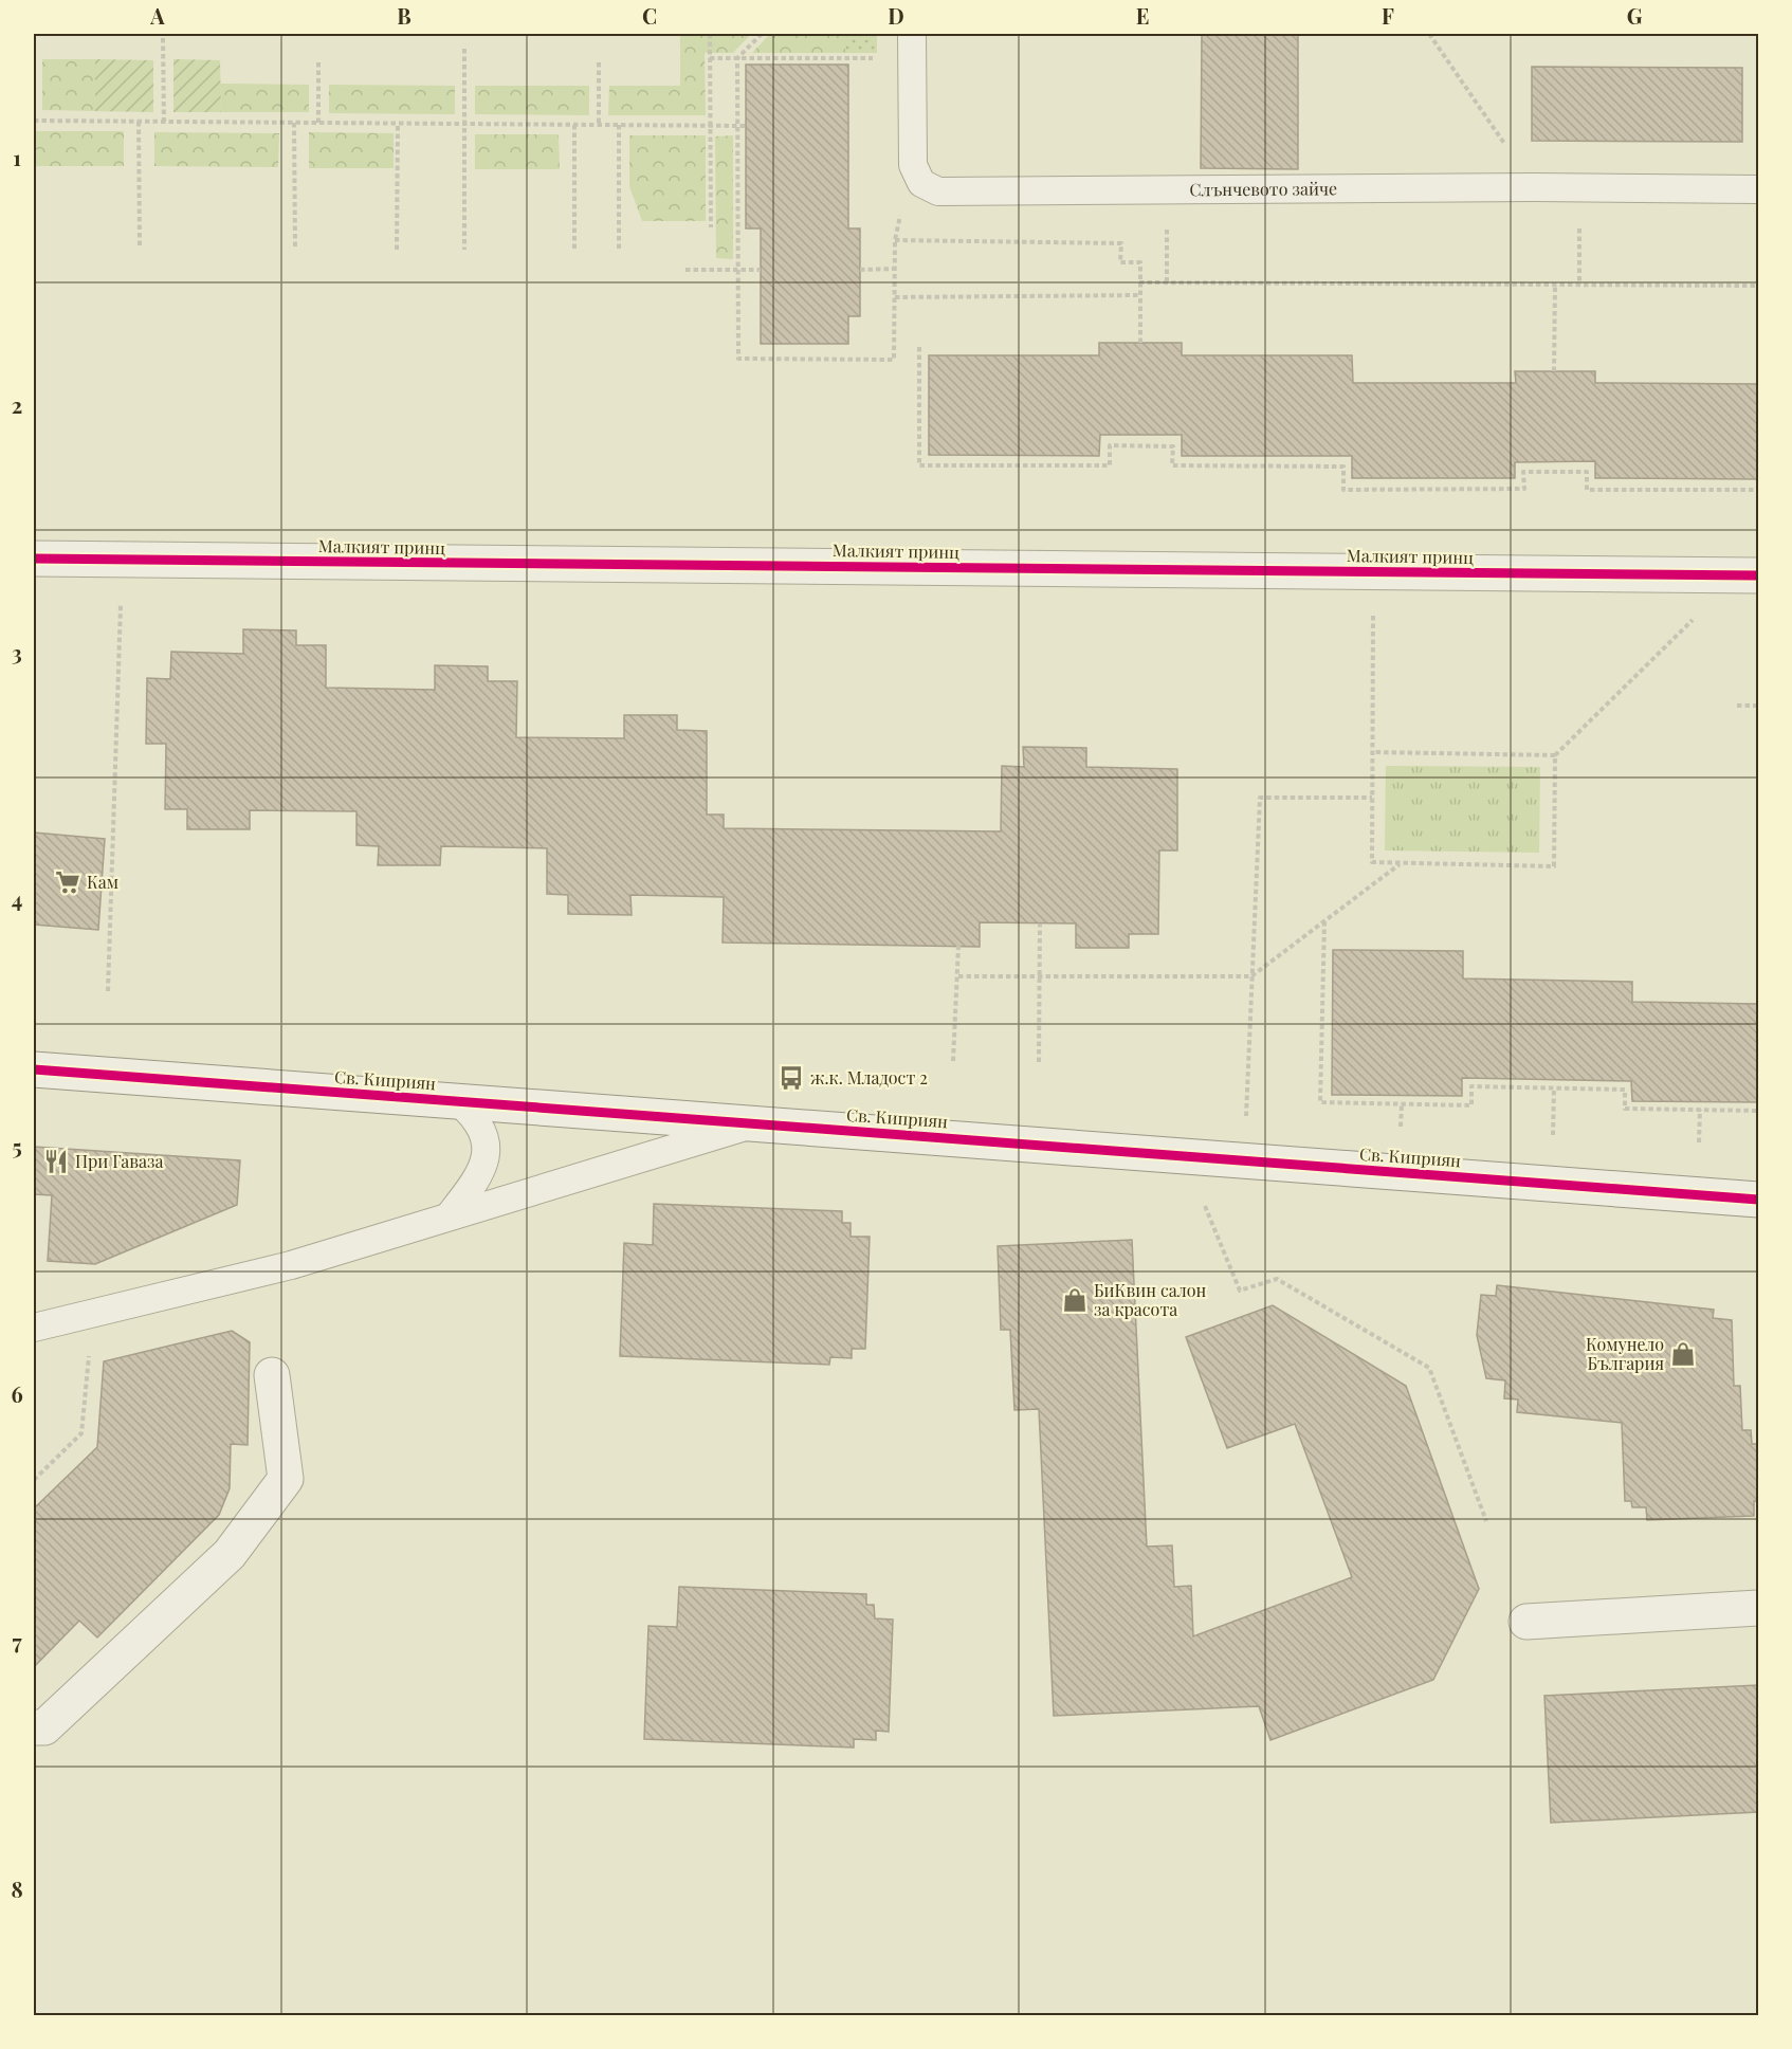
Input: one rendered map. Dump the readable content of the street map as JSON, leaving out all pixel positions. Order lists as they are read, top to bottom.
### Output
{
  "streets": {
    "street": ["Малкият принц", "Св. Киприян"],
    "lane": ["Слънчевото зайче"]
  },
  "places": {
    "supermarket": ["Кам"],
    "bus stop": ["ж.к. Младост 2"],
    "restaurant": ["При Гаваза"],
    "shop": ["БиКвин салон за красота", "Комунело България"]
  },
  "grid": {
    "columns": [
      "A",
      "B",
      "C",
      "D",
      "E",
      "F",
      "G"
    ],
    "rows": [
      "1",
      "2",
      "3",
      "4",
      "5",
      "6",
      "7",
      "8"
    ]
  }
}
